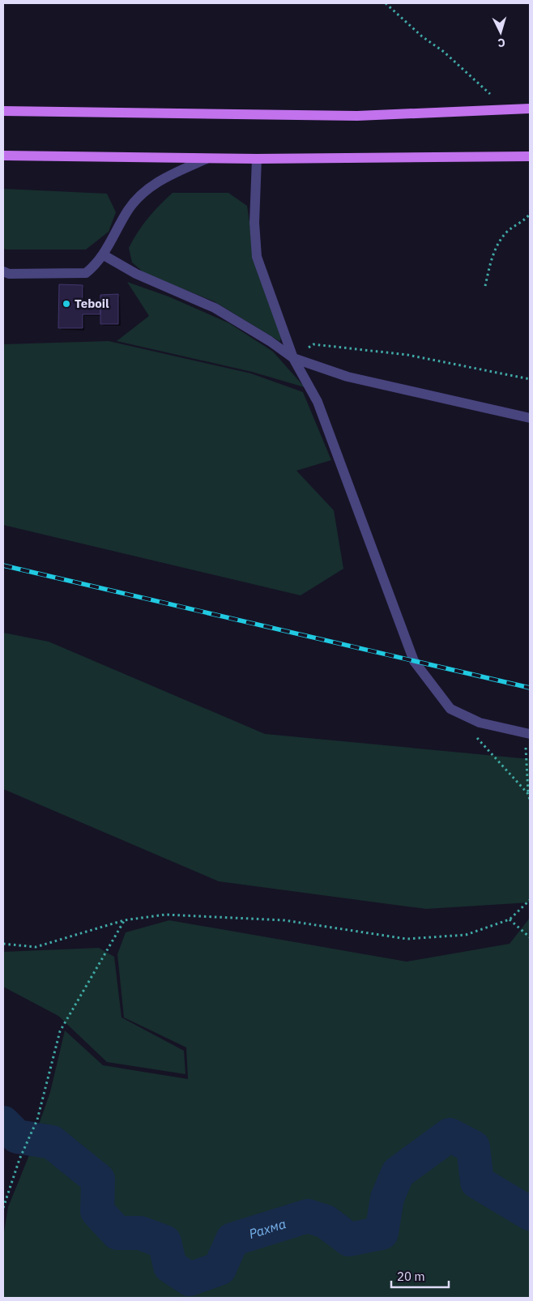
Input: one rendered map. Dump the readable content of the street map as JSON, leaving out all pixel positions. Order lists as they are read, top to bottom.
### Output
{
  "water": ["Рахма"],
  "places": ["Teboil"],
  "scale_bar": "20 m",
  "north": "bottom"
}
